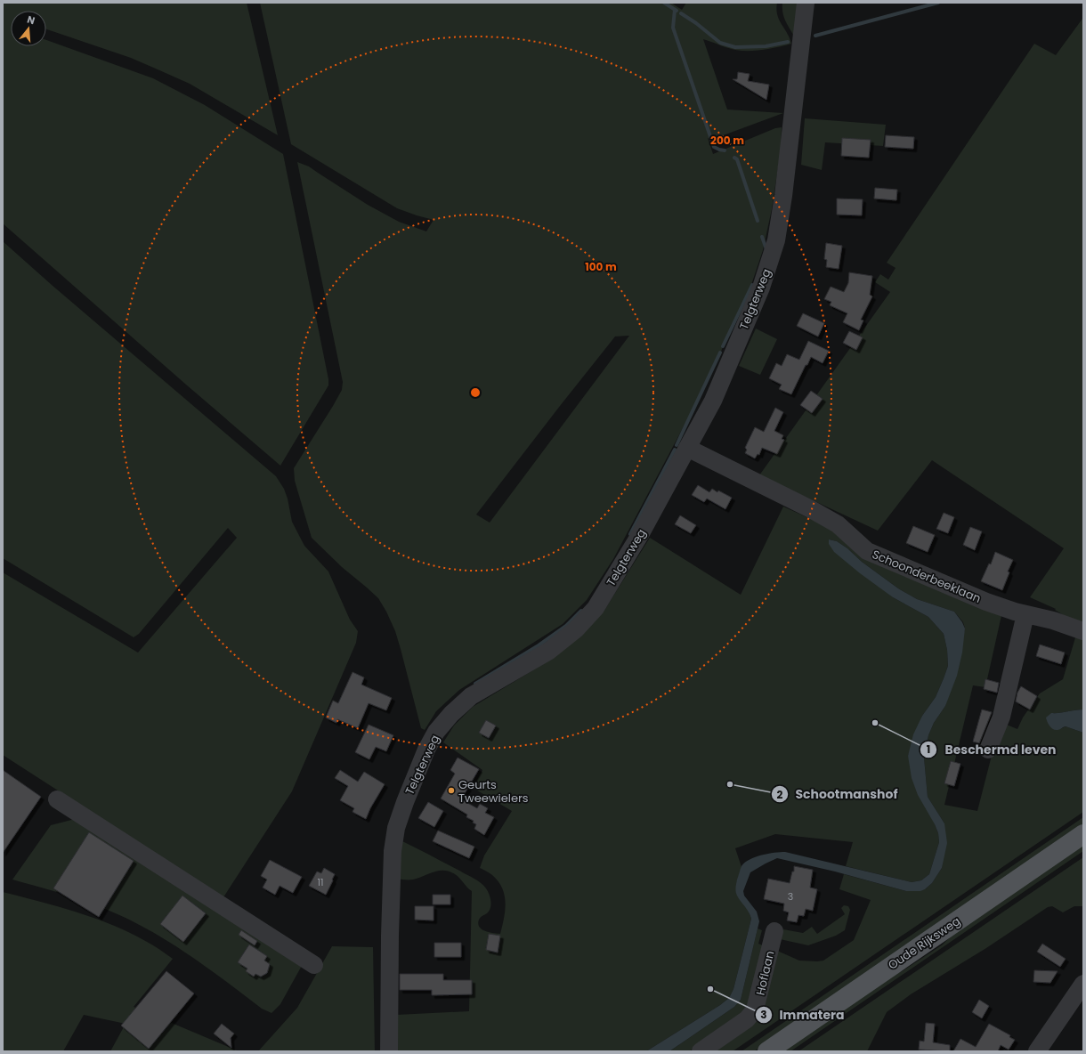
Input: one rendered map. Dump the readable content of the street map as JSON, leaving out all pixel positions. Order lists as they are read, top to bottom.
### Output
{
  "streets": {
    "main road": ["Oude Rijksweg"],
    "street": ["Telgterweg", "Schoonderbeeklaan", "Hoflaan"]
  },
  "crossings": [
    ["Telgterweg", "Schoonderbeeklaan"]
  ],
  "places": [
    "Beschermd leven",
    "Schootmanshof",
    "Geurts Tweewielers",
    "Immatera"
  ],
  "house_numbers": ["11", "3"],
  "north": "top",
  "rings": ["200 m", "100 m"]
}
